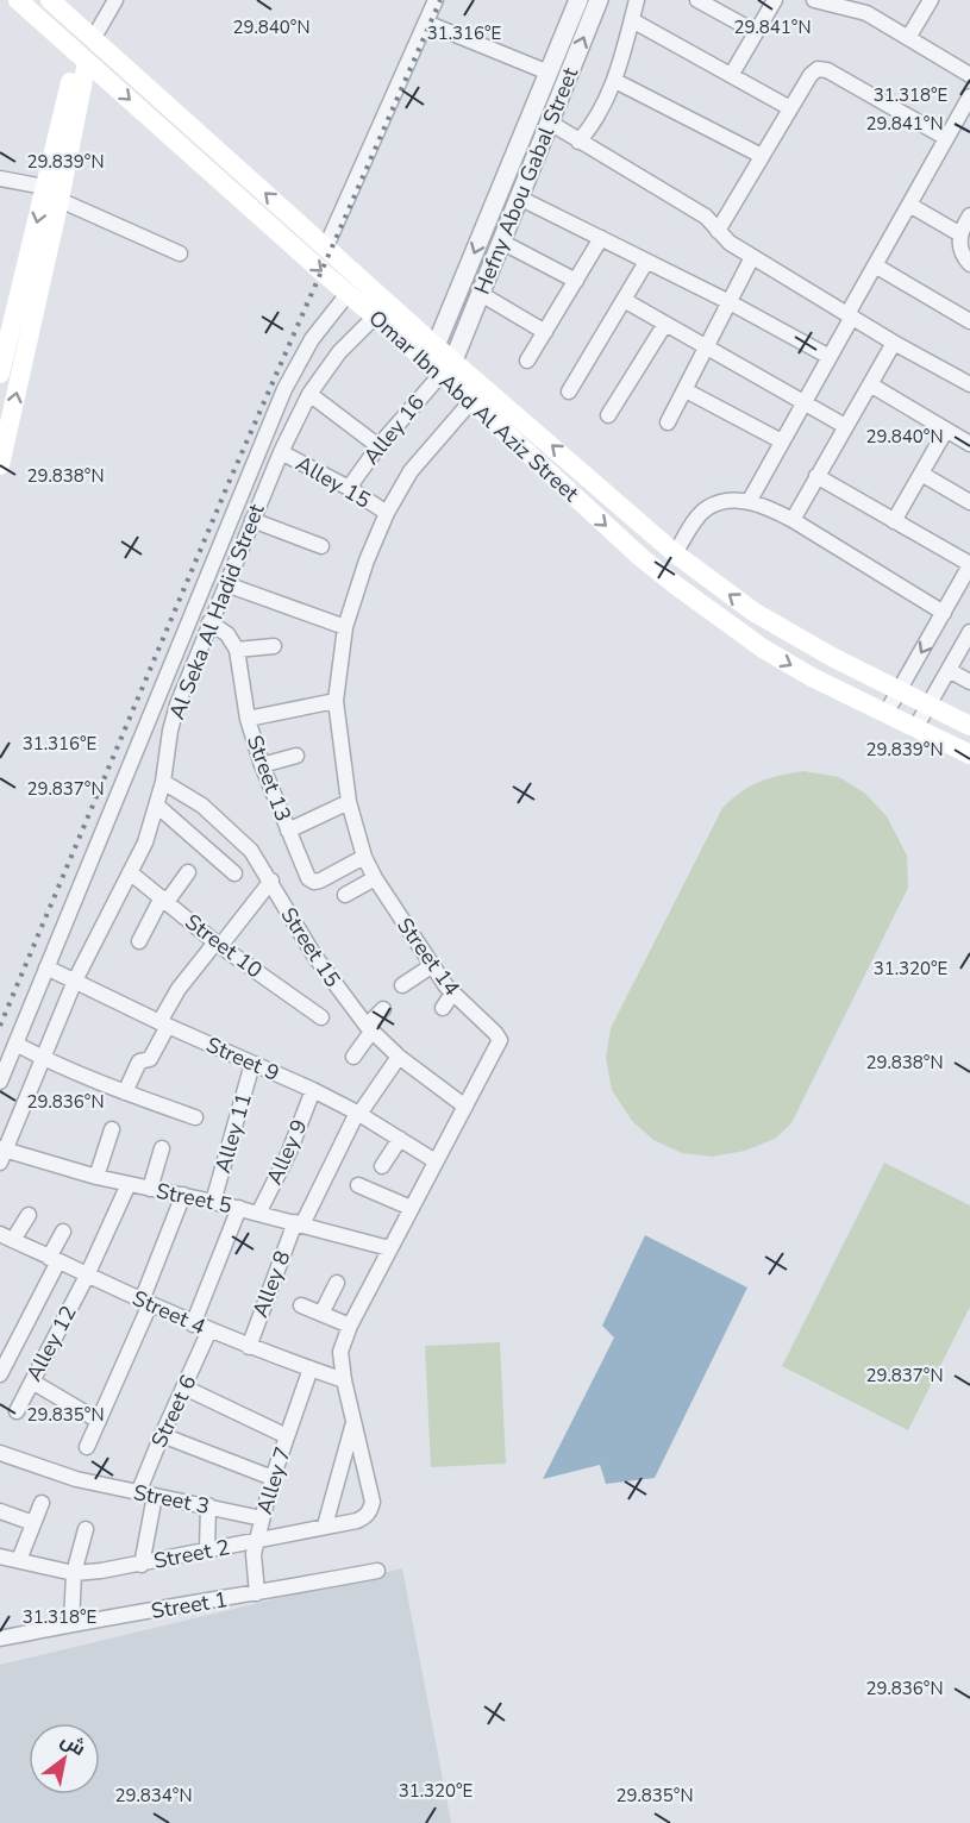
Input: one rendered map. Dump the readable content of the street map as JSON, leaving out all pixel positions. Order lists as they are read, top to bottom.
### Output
{
  "streets": {
    "main road": ["Omar Ibn Abd Al Aziz Street"],
    "street": [
      "Hefny Abou Gabal Street",
      "Alley 16",
      "Alley 15",
      "Al Seka Al Hadid Street",
      "Street 13",
      "Street 10",
      "Street 15",
      "Street 14",
      "Street 9",
      "Alley 11",
      "Alley 9",
      "Street 5",
      "Alley 8",
      "Street 4",
      "Alley 12",
      "Street 6",
      "Alley 7",
      "Street 3",
      "Street 2",
      "Street 1"
    ]
  },
  "crossings": [
    ["Hefny Abou Gabal Street", "Omar Ibn Abd Al Aziz Street"],
    ["Hefny Abou Gabal Street", "Alley 16"],
    ["Omar Ibn Abd Al Aziz Street", "Alley 16"],
    ["Omar Ibn Abd Al Aziz Street", "Al Seka Al Hadid Street"],
    ["Omar Ibn Abd Al Aziz Street", "Street 14"],
    ["Alley 16", "Alley 15"],
    ["Alley 15", "Al Seka Al Hadid Street"],
    ["Alley 15", "Street 14"],
    ["Al Seka Al Hadid Street", "Street 10"],
    ["Al Seka Al Hadid Street", "Street 15"],
    ["Al Seka Al Hadid Street", "Street 9"],
    ["Al Seka Al Hadid Street", "Street 5"],
    ["Street 13", "Street 14"],
    ["Street 15", "Street 14"],
    ["Street 14", "Street 9"],
    ["Street 14", "Street 5"],
    ["Street 14", "Street 4"],
    ["Street 14", "Street 2"],
    ["Street 9", "Alley 11"],
    ["Street 9", "Alley 9"],
    ["Alley 11", "Street 5"],
    ["Alley 9", "Street 5"],
    ["Street 5", "Alley 8"],
    ["Street 5", "Alley 12"],
    ["Alley 8", "Street 4"],
    ["Street 4", "Alley 12"],
    ["Street 4", "Street 6"],
    ["Street 4", "Alley 7"],
    ["Street 6", "Street 3"],
    ["Alley 7", "Street 3"],
    ["Alley 7", "Street 2"],
    ["Alley 7", "Street 1"]
  ],
  "north": "top right",
  "coordinates": [
    "29.840°N",
    "29.841°N",
    "31.316°E",
    "31.318°E",
    "29.839°N",
    "29.838°N",
    "29.837°N",
    "31.320°E",
    "29.836°N",
    "29.835°N",
    "29.834°N"
  ]
}
